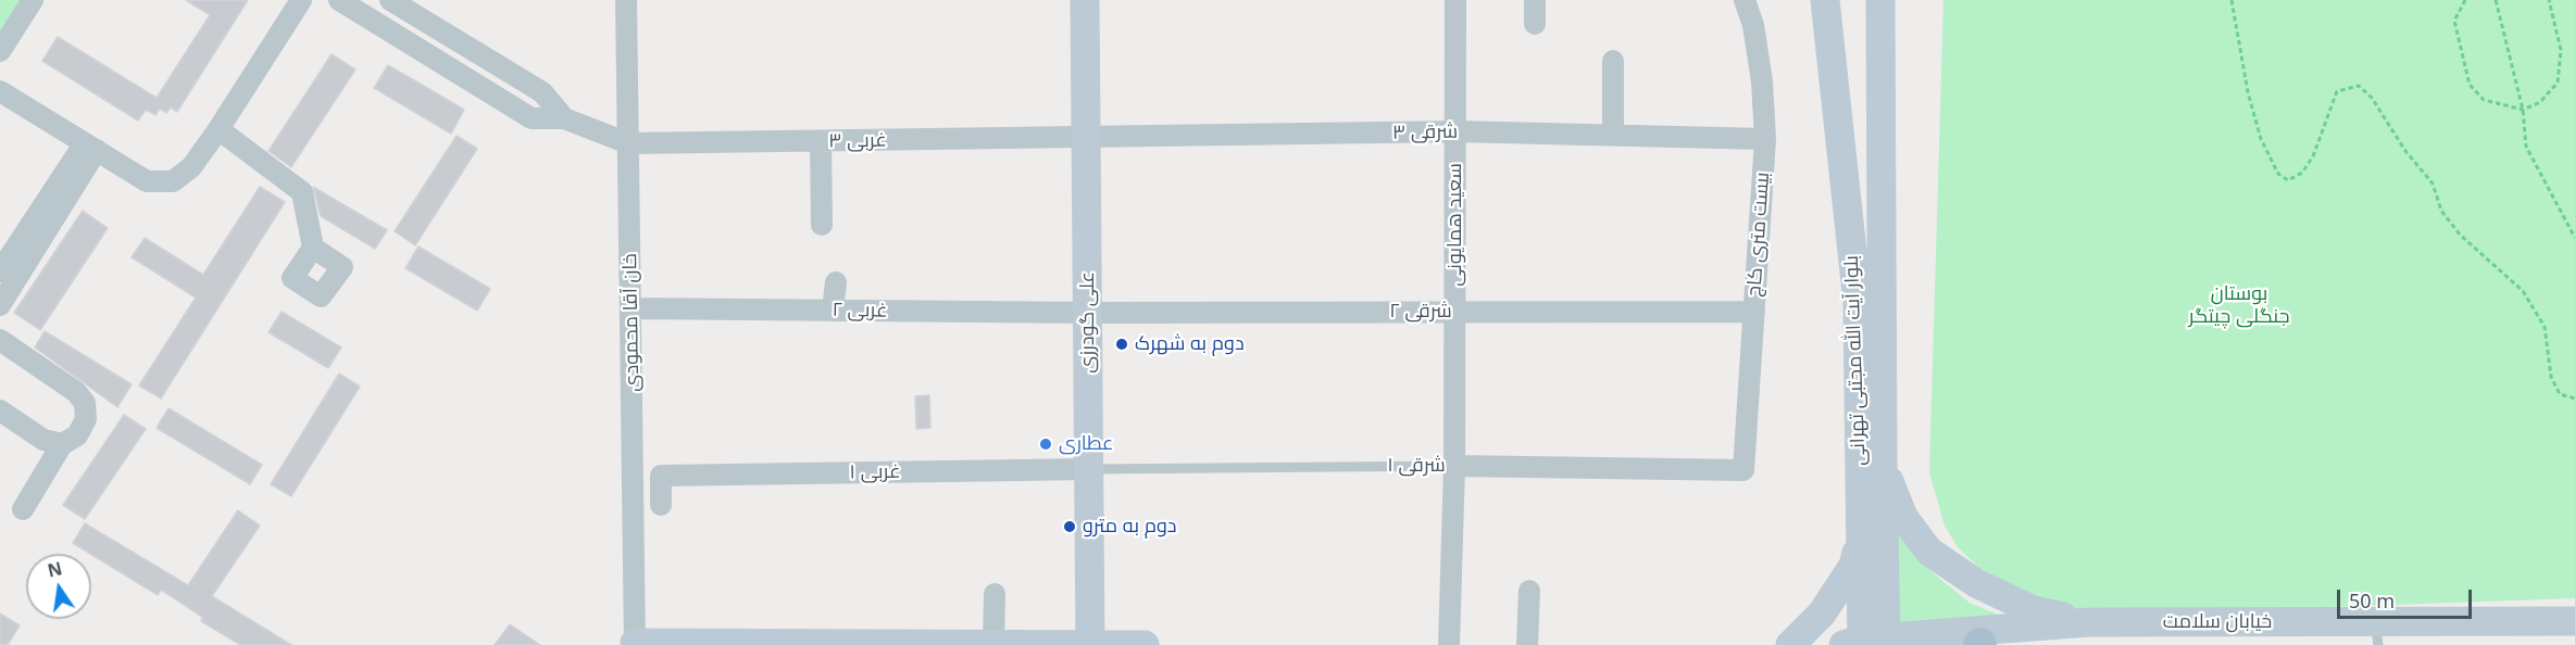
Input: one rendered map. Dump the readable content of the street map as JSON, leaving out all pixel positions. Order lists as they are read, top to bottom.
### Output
{
  "streets": {
    "main road": ["علی گودرزی", "بلوار آیت الله مجتبی تهرانی", "خیابان سلامت"],
    "street": [
      "۳ شرقی",
      "۳ غربی",
      "سعید همایونی",
      "بیست متری کاج",
      "۲ غربی",
      "۲ شرقی",
      "خان آقا محمودی",
      "۱ شرقی",
      "۱ غربی"
    ]
  },
  "crossings": [
    ["۳ شرقی", "۳ غربی"],
    ["۳ شرقی", "سعید همایونی"],
    ["۳ شرقی", "بیست متری کاج"],
    ["۳ شرقی", "علی گودرزی"],
    ["۳ غربی", "خان آقا محمودی"],
    ["۳ غربی", "علی گودرزی"],
    ["سعید همایونی", "۲ شرقی"],
    ["سعید همایونی", "۱ شرقی"],
    ["بیست متری کاج", "۲ شرقی"],
    ["بیست متری کاج", "۱ شرقی"],
    ["۲ غربی", "۲ شرقی"],
    ["۲ غربی", "خان آقا محمودی"],
    ["۲ غربی", "علی گودرزی"],
    ["۲ شرقی", "علی گودرزی"],
    ["علی گودرزی", "۱ شرقی"],
    ["علی گودرزی", "۱ غربی"],
    ["بلوار آیت الله مجتبی تهرانی", "خیابان سلامت"],
    ["۱ شرقی", "۱ غربی"]
  ],
  "parks": ["بوستان جنگلی چیتگر"],
  "places": ["دوم به شهرک", "عطاری", "دوم به مترو"],
  "scale_bar": "50 m",
  "north": "top"
}
